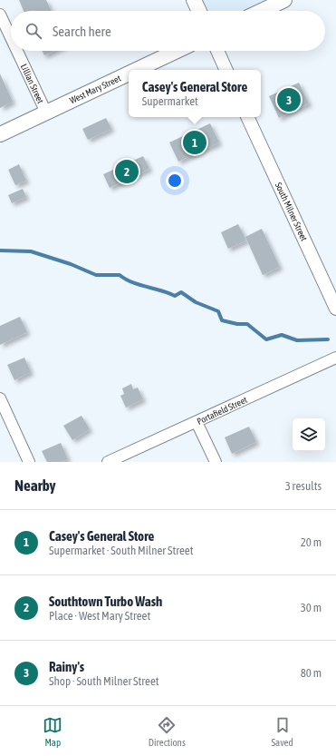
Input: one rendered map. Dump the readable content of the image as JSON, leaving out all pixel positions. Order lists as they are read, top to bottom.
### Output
{
  "streets": {
    "main road": ["West Mary Street"],
    "street": ["Lillian Street", "South Milner Street", "Portafield Street"]
  },
  "crossings": [
    ["Lillian Street", "West Mary Street"]
  ],
  "page": {
    "search": "Search here",
    "popup": ["Casey's General Store", "Supermarket"],
    "pins": ["3", "1", "2"],
    "heading": ["Nearby", "3 results"],
    "list": [
      {
        "mark": "1",
        "name": "Casey's General Store",
        "note": "Supermarket · South Milner Street",
        "value": "20 m"
      },
      {
        "mark": "2",
        "name": "Southtown Turbo Wash",
        "note": "Place · West Mary Street",
        "value": "30 m"
      },
      {
        "mark": "3",
        "name": "Rainy's",
        "note": "Shop · South Milner Street",
        "value": "80 m"
      }
    ],
    "nav": ["Map", "Directions", "Saved"]
  }
}
